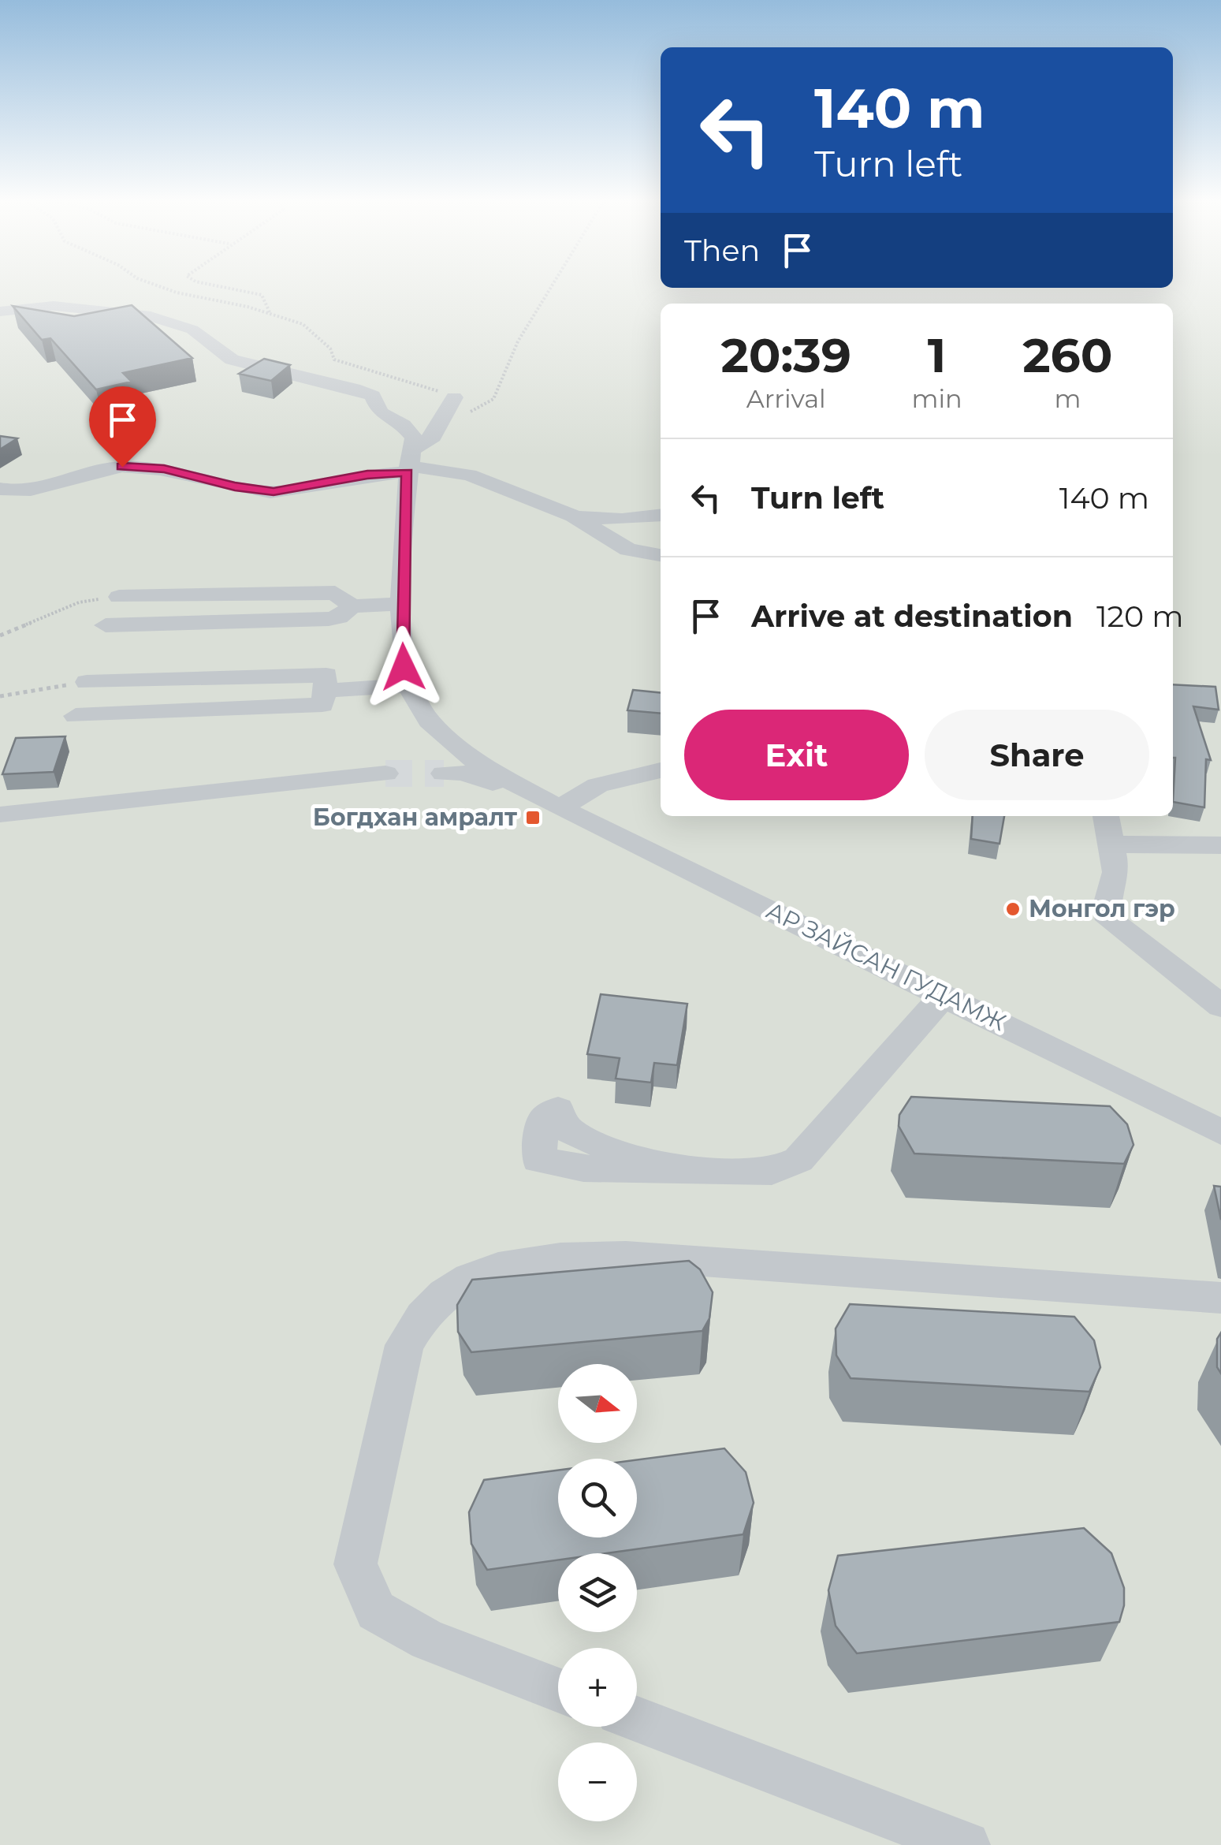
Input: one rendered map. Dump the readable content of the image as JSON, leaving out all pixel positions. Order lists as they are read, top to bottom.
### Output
{
  "streets": {
    "street": ["АР ЗАЙСАН ГУДАМЖ"]
  },
  "places": {
    "transit": ["Богдхан амралт"],
    "other": ["Монгол гэр"]
  },
  "north": "right",
  "page": {
    "turn": ["140 m", "Turn left"],
    "then": "Then",
    "eta": [
      "20:39",
      "Arrival",
      "1",
      "min",
      "260",
      "m"
    ],
    "list": [
      {
        "name": "Turn left",
        "value": "140 m"
      },
      {
        "name": "Arrive at destination",
        "value": "120 m"
      }
    ],
    "buttons": ["Exit", "Share"],
    "map_buttons": ["+", "−"]
  }
}
